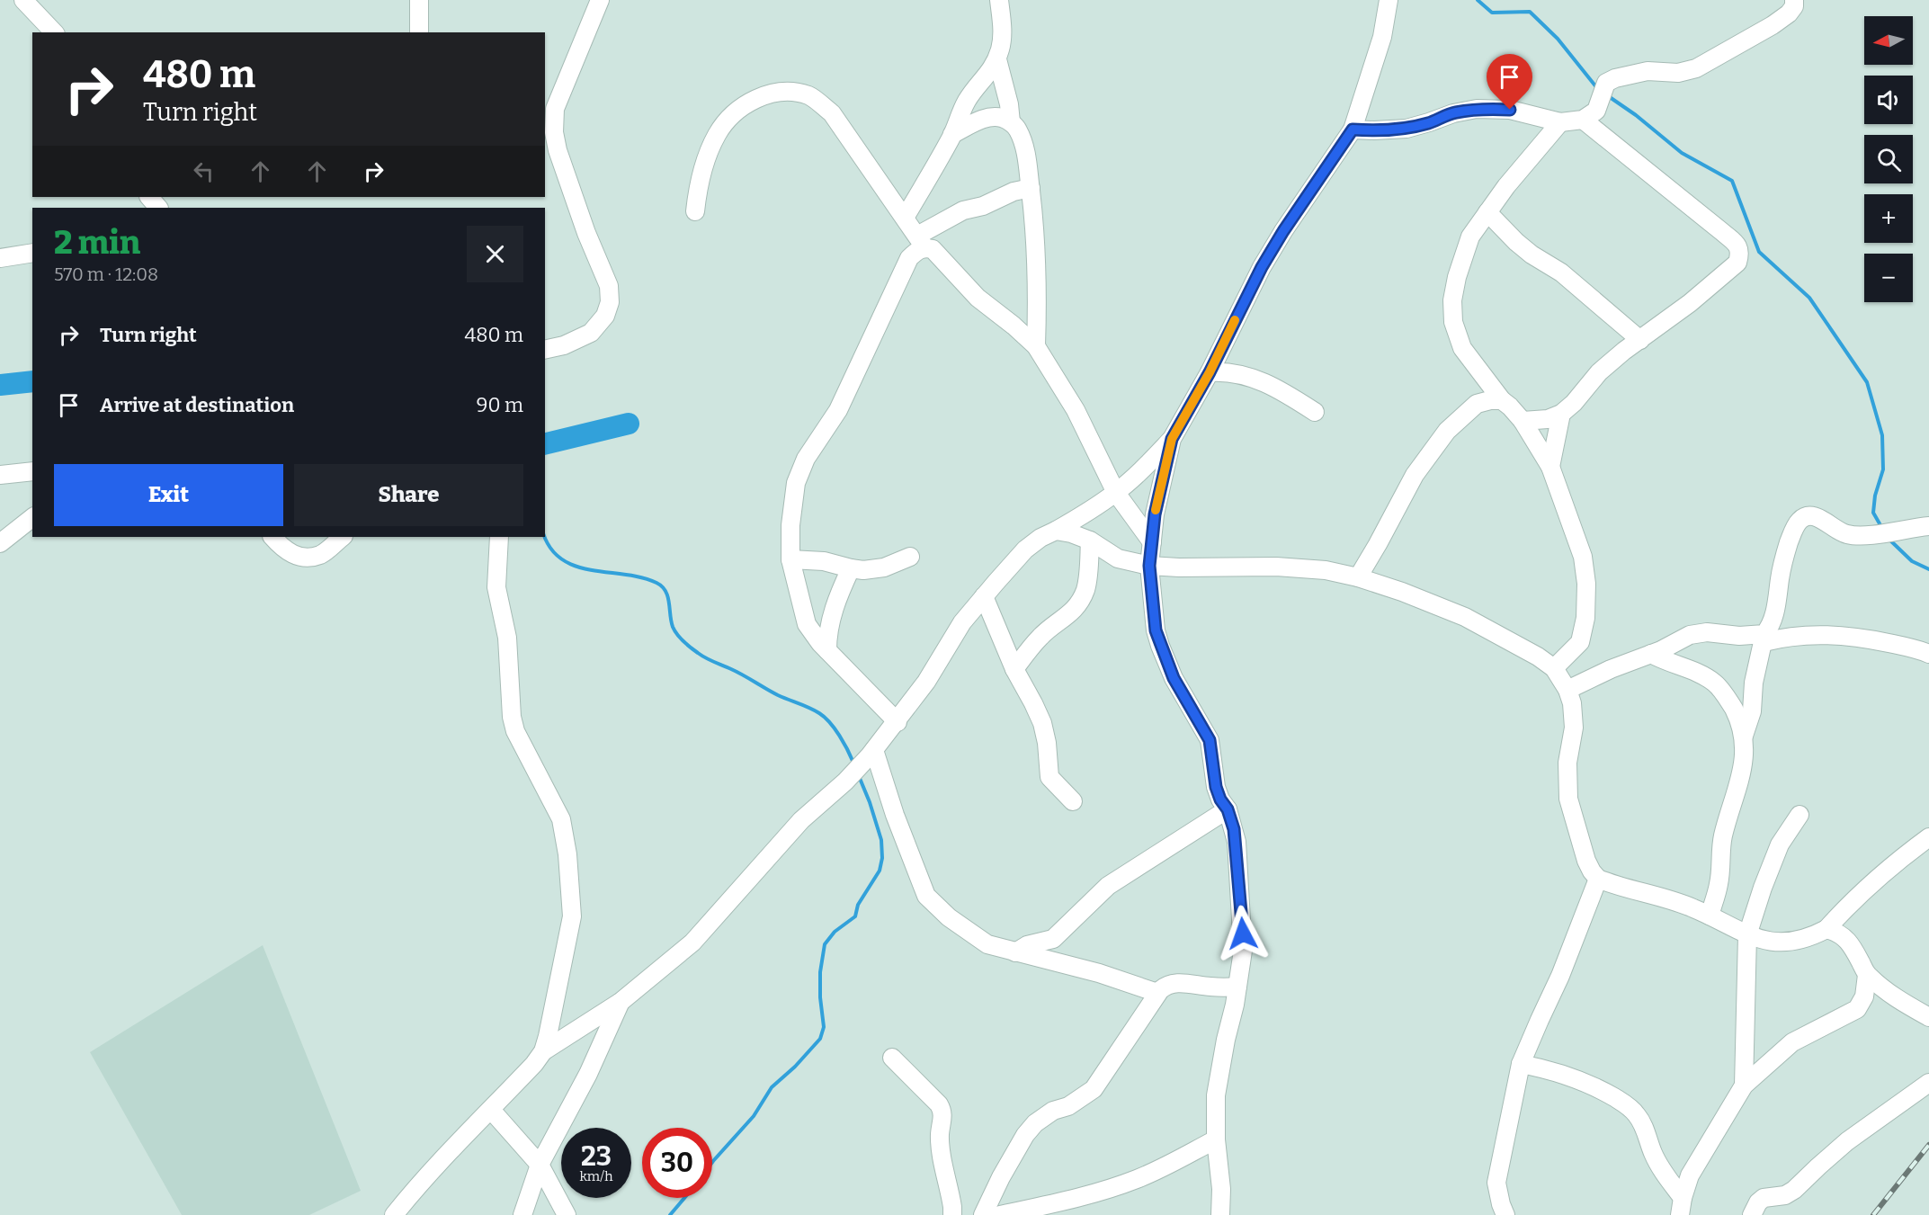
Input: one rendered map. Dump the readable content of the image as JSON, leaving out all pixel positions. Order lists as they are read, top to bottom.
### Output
{
  "north": "left",
  "page": {
    "map_buttons": ["+", "−"],
    "turn": ["480 m", "Turn right"],
    "heading": ["2 min", "570 m · 12:08"],
    "list": [
      {
        "name": "Turn right",
        "value": "480 m"
      },
      {
        "name": "Arrive at destination",
        "value": "90 m"
      }
    ],
    "buttons": ["Exit", "Share"],
    "speed": "23 km/h",
    "limit": "30"
  }
}
